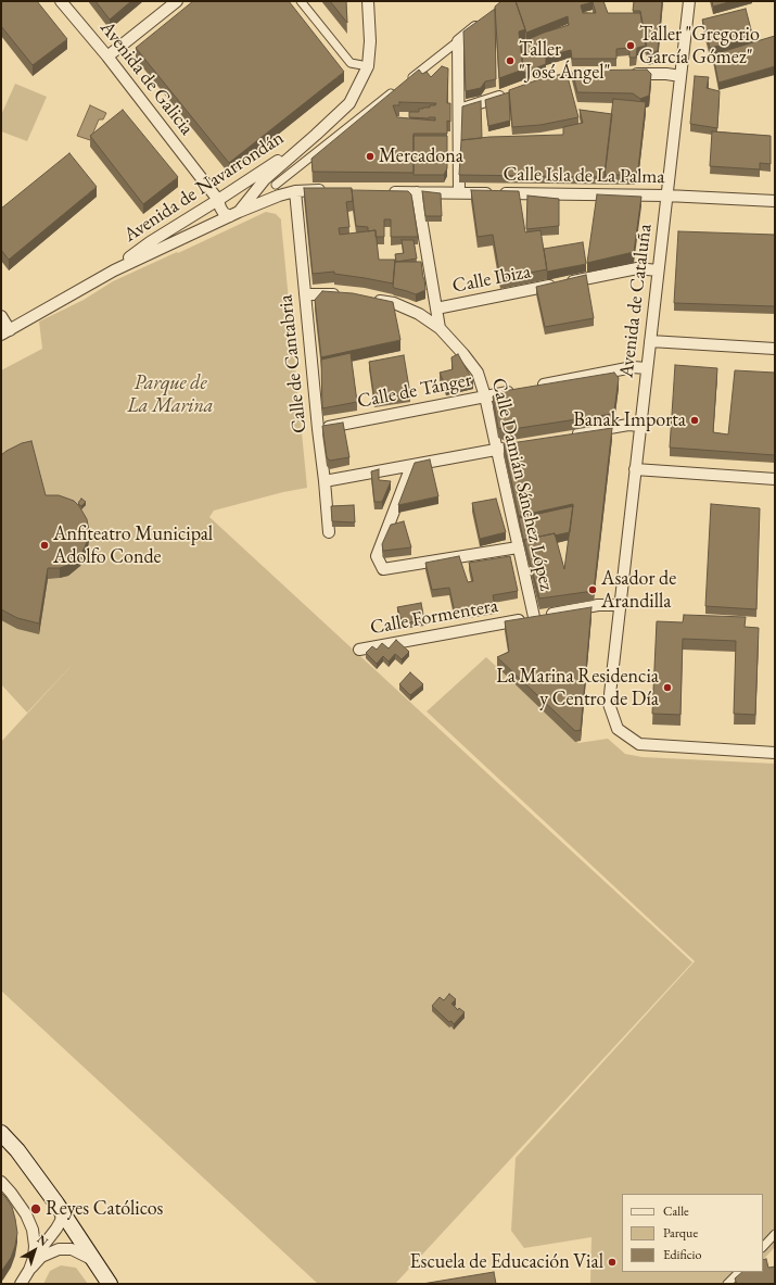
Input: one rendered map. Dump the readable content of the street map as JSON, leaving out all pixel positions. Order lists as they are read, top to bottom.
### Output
{
  "streets": {
    "street": [
      "Avenida de Galicia",
      "Calle Isla de La Palma",
      "Avenida de Navarrondán",
      "Calle Ibiza",
      "Avenida de Cataluña",
      "Calle de Cantabria",
      "Calle de Tánger",
      "Calle Damián Sánchez López",
      "Calle Formentera"
    ]
  },
  "crossings": [
    ["Avenida de Galicia", "Avenida de Navarrondán"],
    ["Calle Isla de La Palma", "Avenida de Cataluña"],
    ["Calle Ibiza", "Avenida de Cataluña"],
    ["Avenida de Cataluña", "Calle Formentera"],
    ["Calle de Cantabria", "Calle de Tánger"],
    ["Calle de Tánger", "Calle Damián Sánchez López"],
    ["Calle Damián Sánchez López", "Calle Formentera"]
  ],
  "parks": ["Parque de La Marina"],
  "places": [
    "Taller \"Gregorio García Gómez\"",
    "Taller \"José Ángel\"",
    "Mercadona",
    "Banak Importa",
    "Anfiteatro Municipal Adolfo Conde",
    "Asador de Arandilla",
    "La Marina Residencia y Centro de Día",
    "Reyes Católicos",
    "Escuela de Educación Vial"
  ],
  "legend": ["Calle", "Parque", "Edificio"],
  "north": "top right"
}
